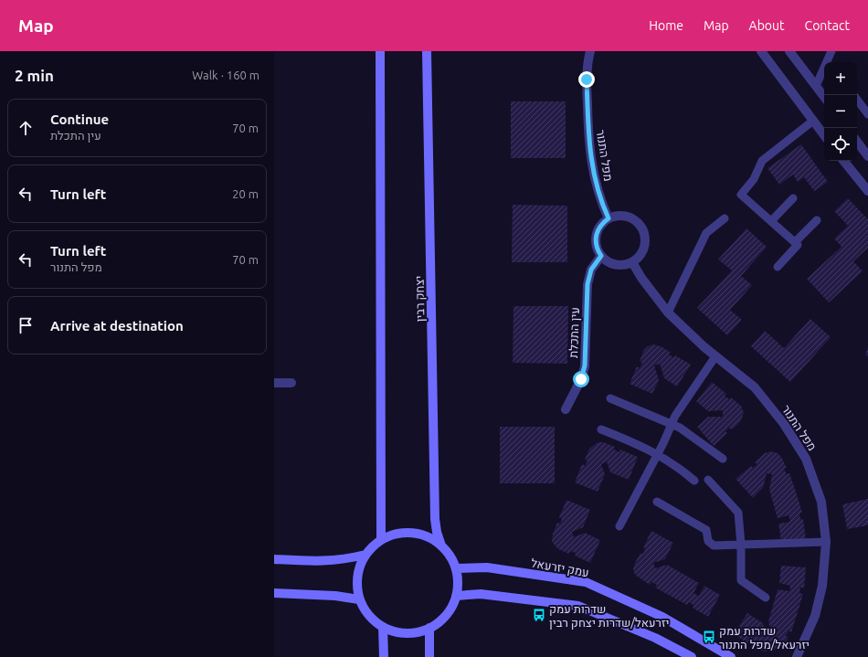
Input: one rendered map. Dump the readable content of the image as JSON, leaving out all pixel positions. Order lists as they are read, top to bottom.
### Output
{
  "streets": {
    "main road": ["יצחק רבין", "עמק יזרעאל"],
    "street": ["מפל התנור", "עין התכלת"]
  },
  "crossings": [
    ["מפל התנור", "עין התכלת"],
    ["יצחק רבין", "עמק יזרעאל"]
  ],
  "places": {
    "bus stop": ["שדרות עמק יזרעאל/שדרות יצחק רבין", "שדרות עמק יזרעאל/מפל התנור"]
  },
  "page": {
    "header": "Map",
    "nav": [
      "Home",
      "Map",
      "About",
      "Contact"
    ],
    "heading": ["2 min", "Walk · 160 m"],
    "map_buttons": ["+", "−"],
    "list": [
      ["Continue", "עין התכלת", "70 m"],
      ["Turn left", "20 m"],
      ["Turn left", "מפל התנור", "70 m"],
      "Arrive at destination"
    ]
  }
}
